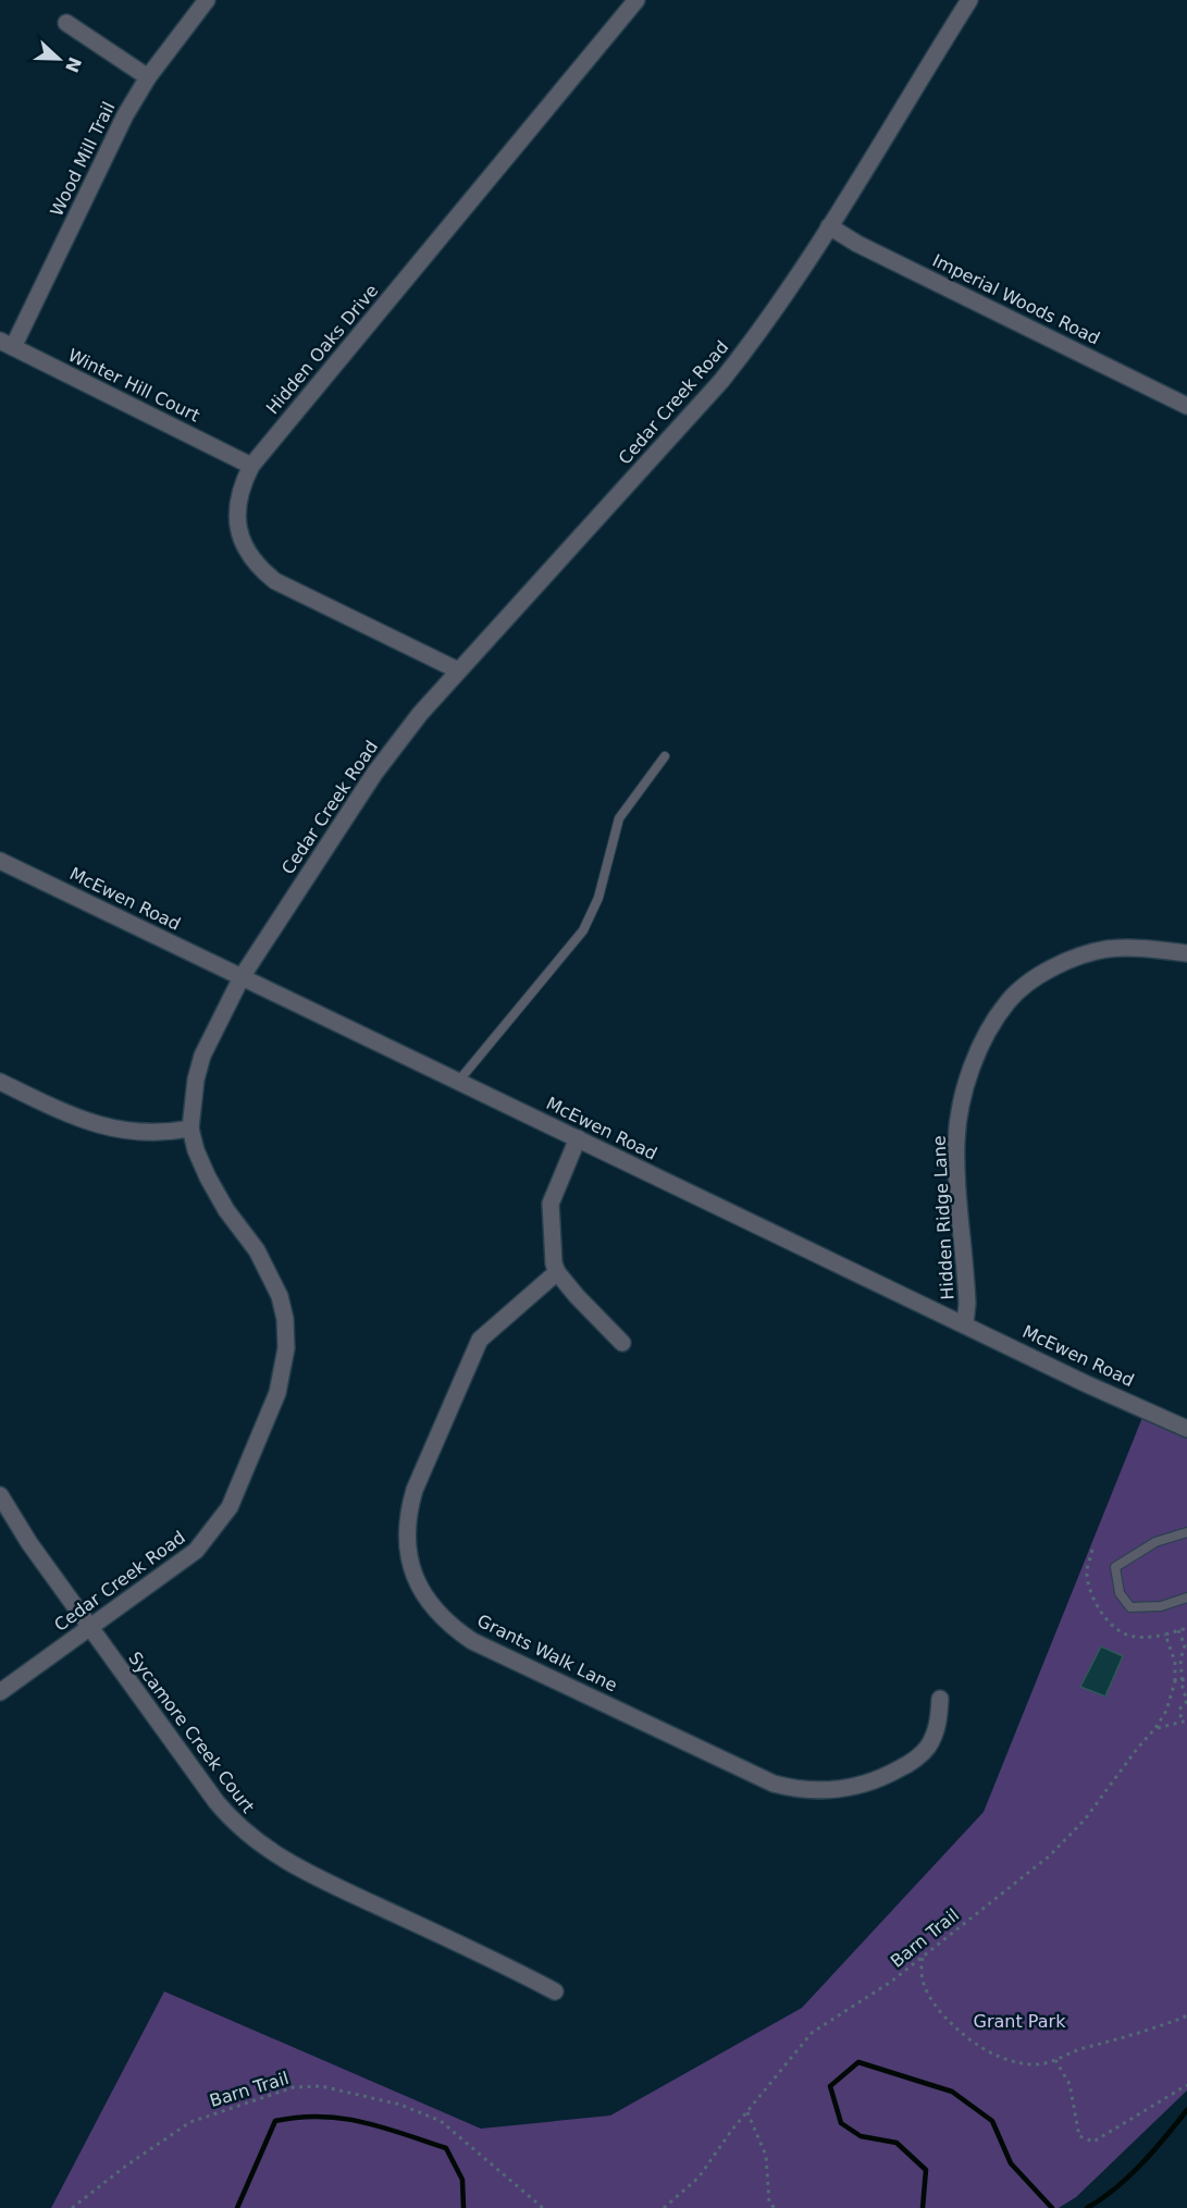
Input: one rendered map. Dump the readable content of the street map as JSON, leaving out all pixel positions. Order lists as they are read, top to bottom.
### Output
{
  "streets": {
    "street": [
      "Wood Mill Trail",
      "Imperial Woods Road",
      "Hidden Oaks Drive",
      "Winter Hill Court",
      "Cedar Creek Road",
      "McEwen Road",
      "Hidden Ridge Lane",
      "Grants Walk Lane",
      "Sycamore Creek Court"
    ],
    "path": ["Barn Trail"]
  },
  "crossings": [
    ["Wood Mill Trail", "Winter Hill Court"],
    ["Imperial Woods Road", "Cedar Creek Road"],
    ["Hidden Oaks Drive", "Winter Hill Court"],
    ["Hidden Oaks Drive", "Cedar Creek Road"],
    ["Cedar Creek Road", "McEwen Road"],
    ["Cedar Creek Road", "Sycamore Creek Court"],
    ["McEwen Road", "Hidden Ridge Lane"]
  ],
  "parks": ["Grant Park"],
  "north": "right"
}
